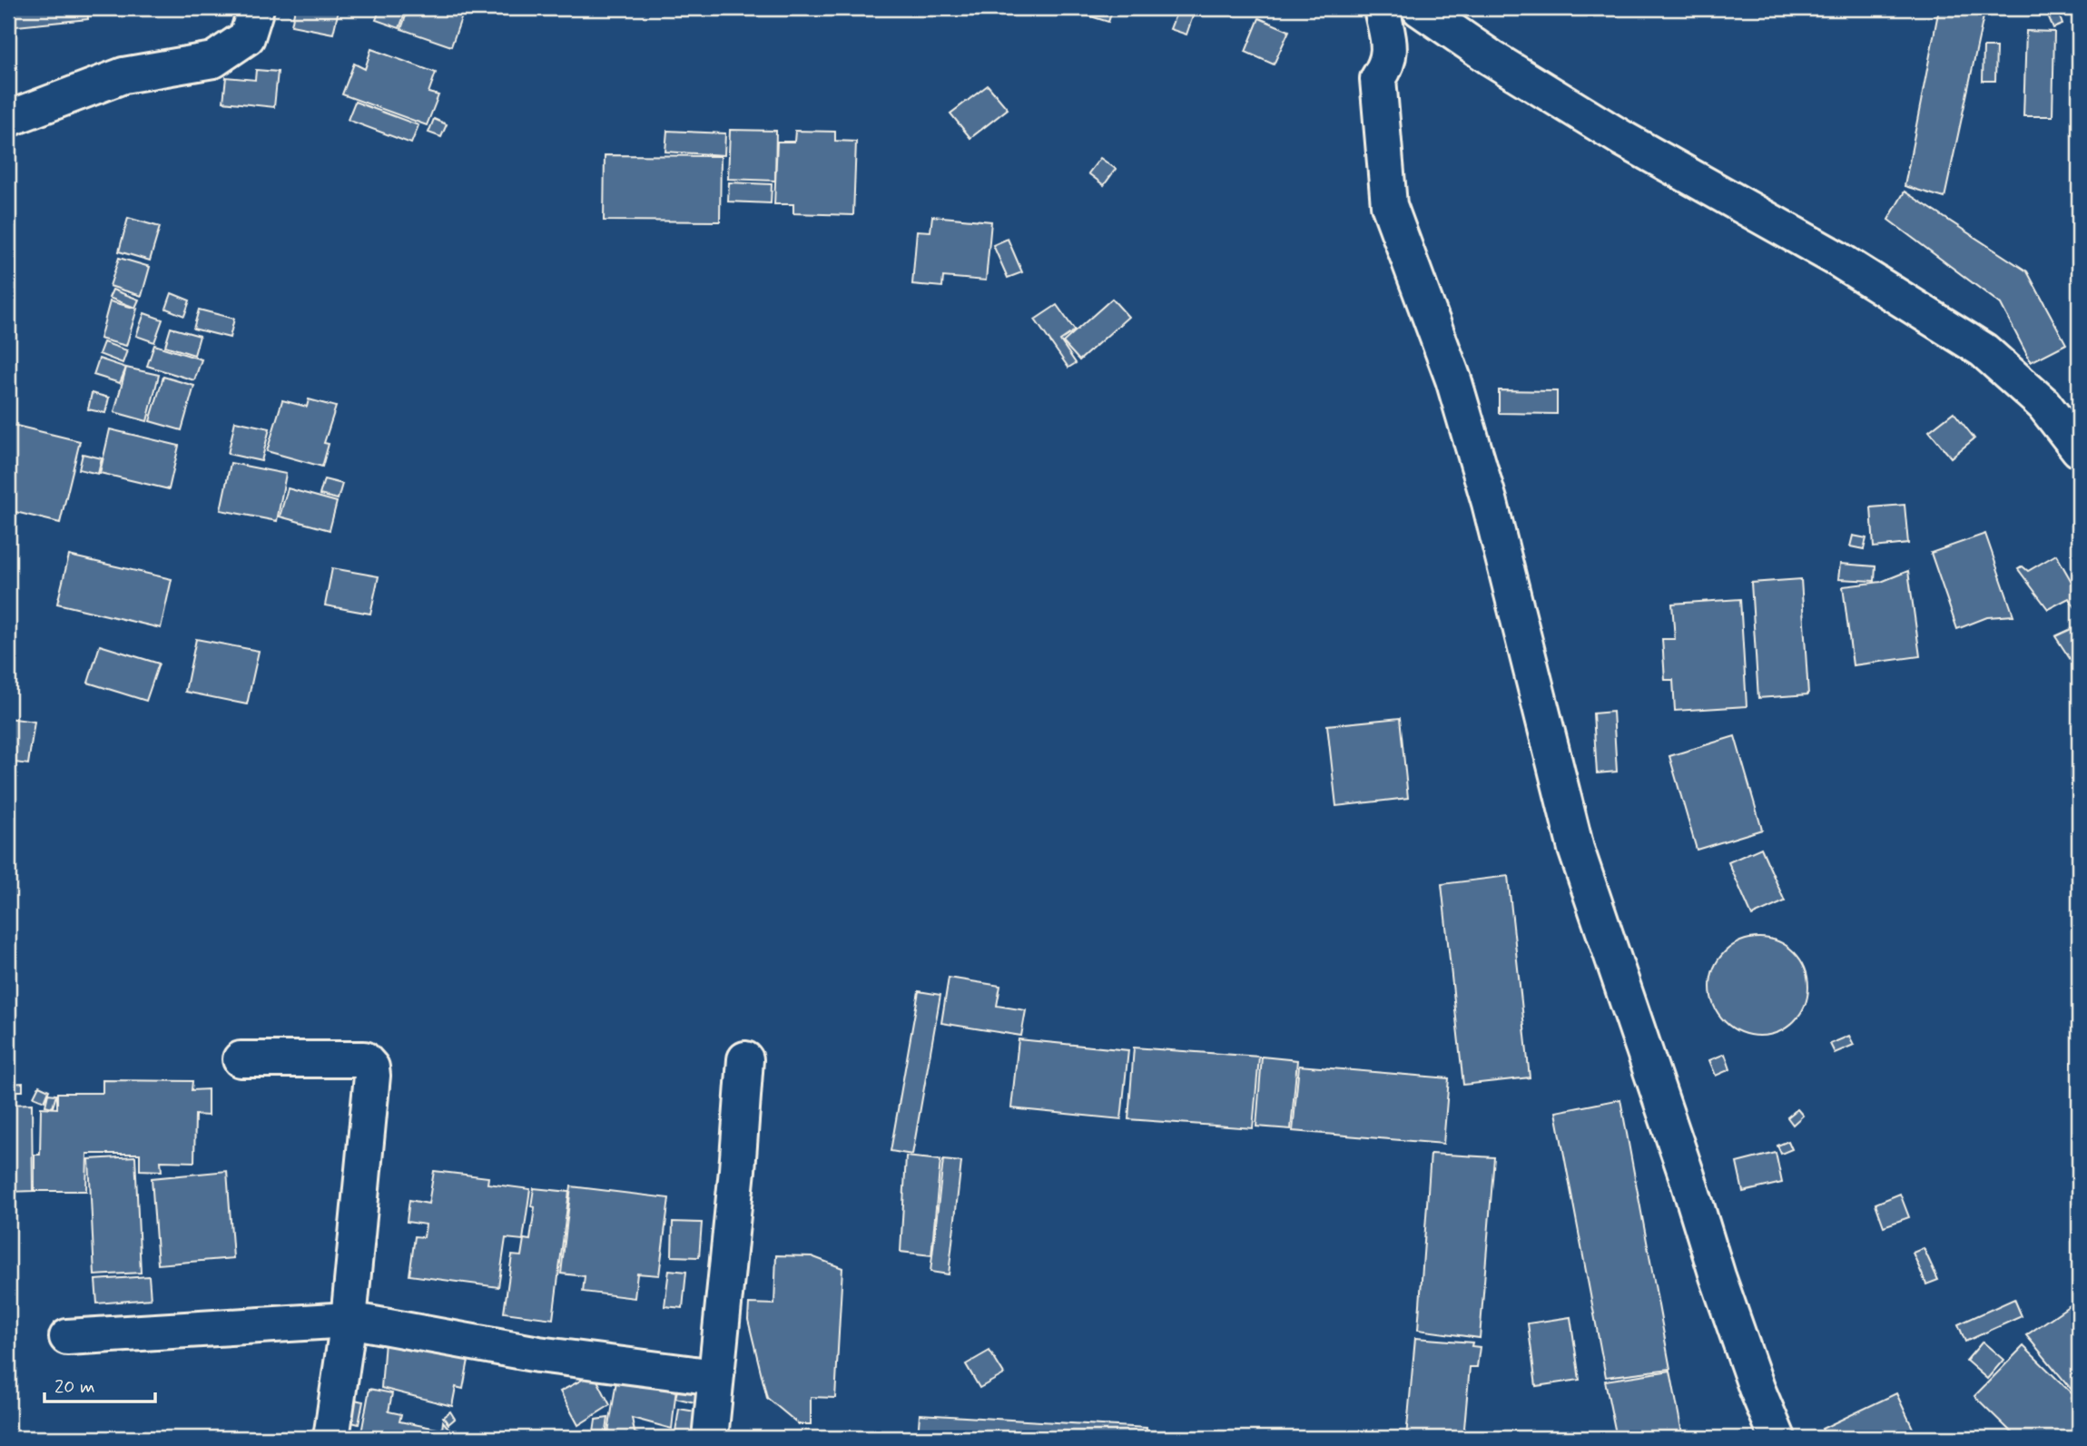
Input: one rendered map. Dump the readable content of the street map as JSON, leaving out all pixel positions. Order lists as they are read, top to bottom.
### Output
{
  "scale_bar": "20 m"
}
